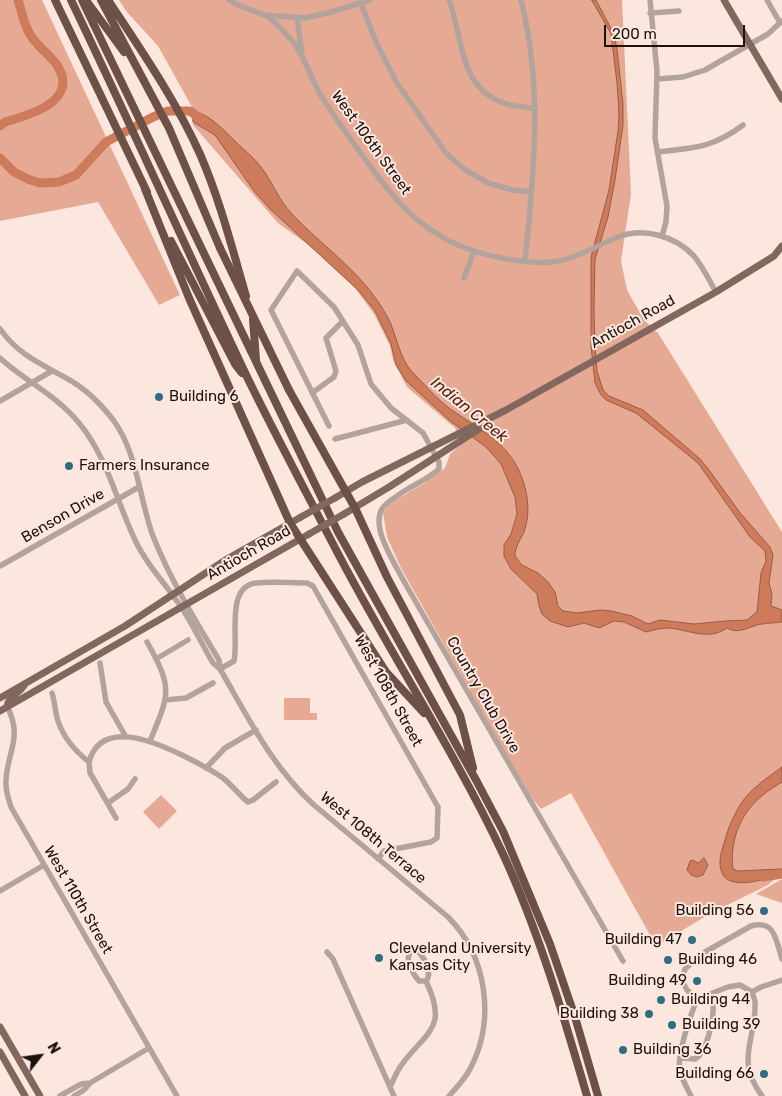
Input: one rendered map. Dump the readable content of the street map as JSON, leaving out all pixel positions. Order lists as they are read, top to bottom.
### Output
{
  "streets": {
    "main road": ["Antioch Road"],
    "street": [
      "West 106th Street",
      "Benson Drive",
      "West 108th Street",
      "Country Club Drive",
      "West 108th Terrace",
      "West 110th Street"
    ]
  },
  "crossings": [
    ["Antioch Road", "Country Club Drive"],
    ["Antioch Road", "West 108th Terrace"],
    ["Antioch Road", "West 110th Street"],
    ["West 108th Street", "West 108th Terrace"]
  ],
  "water": ["Indian Creek"],
  "places": [
    "Building 6",
    "Farmers Insurance",
    "Building 56",
    "Building 47",
    "Cleveland University Kansas City",
    "Building 46",
    "Building 49",
    "Building 44",
    "Building 38",
    "Building 39",
    "Building 36",
    "Building 66"
  ],
  "scale_bar": "200 m",
  "north": "top right"
}
